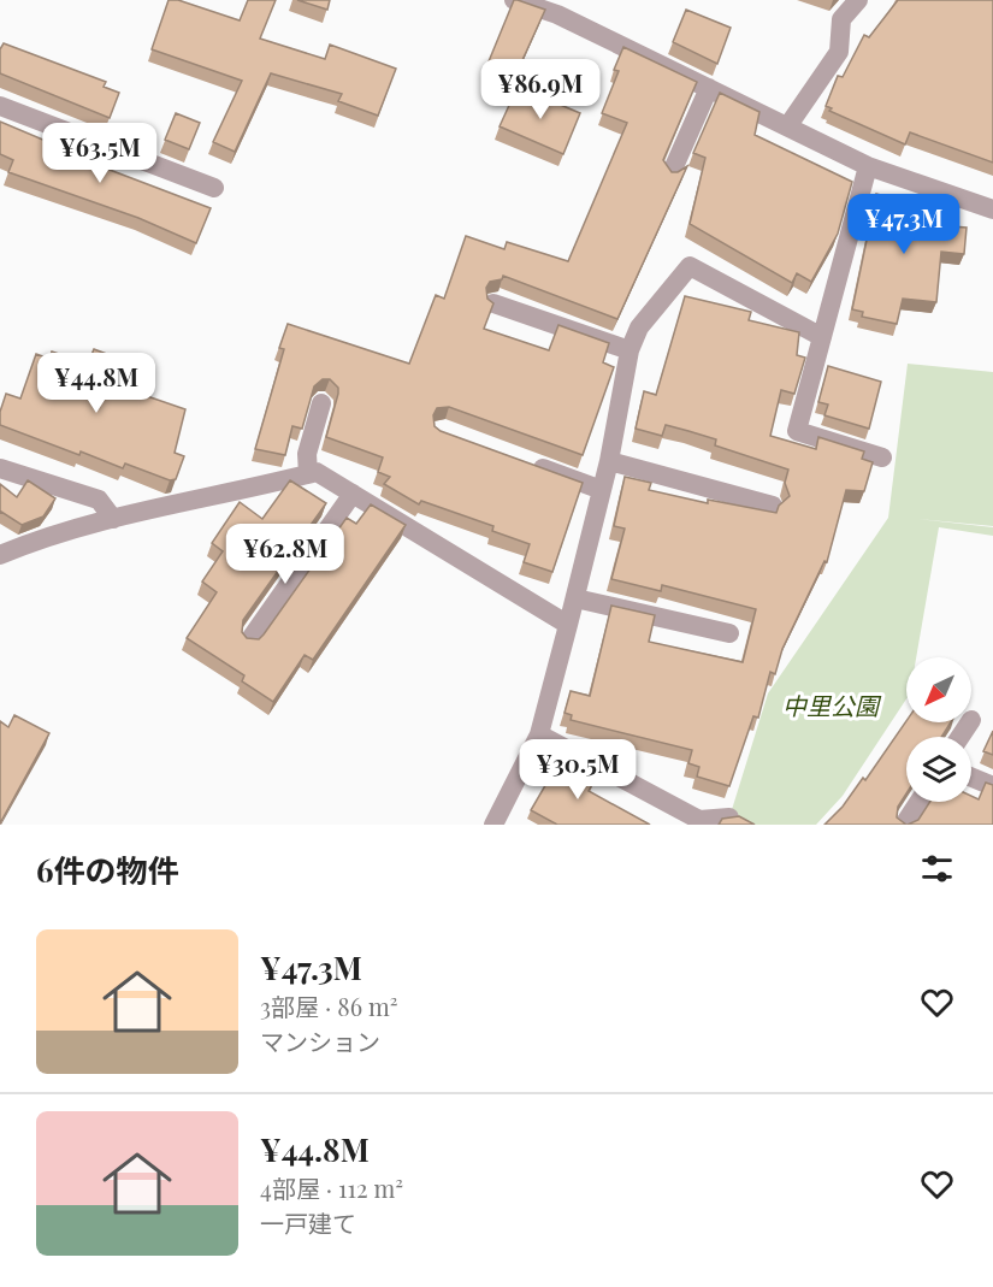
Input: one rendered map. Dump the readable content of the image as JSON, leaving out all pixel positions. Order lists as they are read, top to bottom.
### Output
{
  "parks": ["中里公園"],
  "north": "bottom left",
  "page": {
    "price": [
      "¥86.9M",
      "¥63.5M",
      "¥47.3M",
      "¥44.8M",
      "¥62.8M",
      "¥30.5M"
    ],
    "heading": "6件の物件",
    "list": [
      {
        "name": "¥47.3M",
        "note": "3部屋 · 86 m² · マンション"
      },
      {
        "name": "¥44.8M",
        "note": "4部屋 · 112 m² · 一戸建て"
      }
    ]
  }
}
